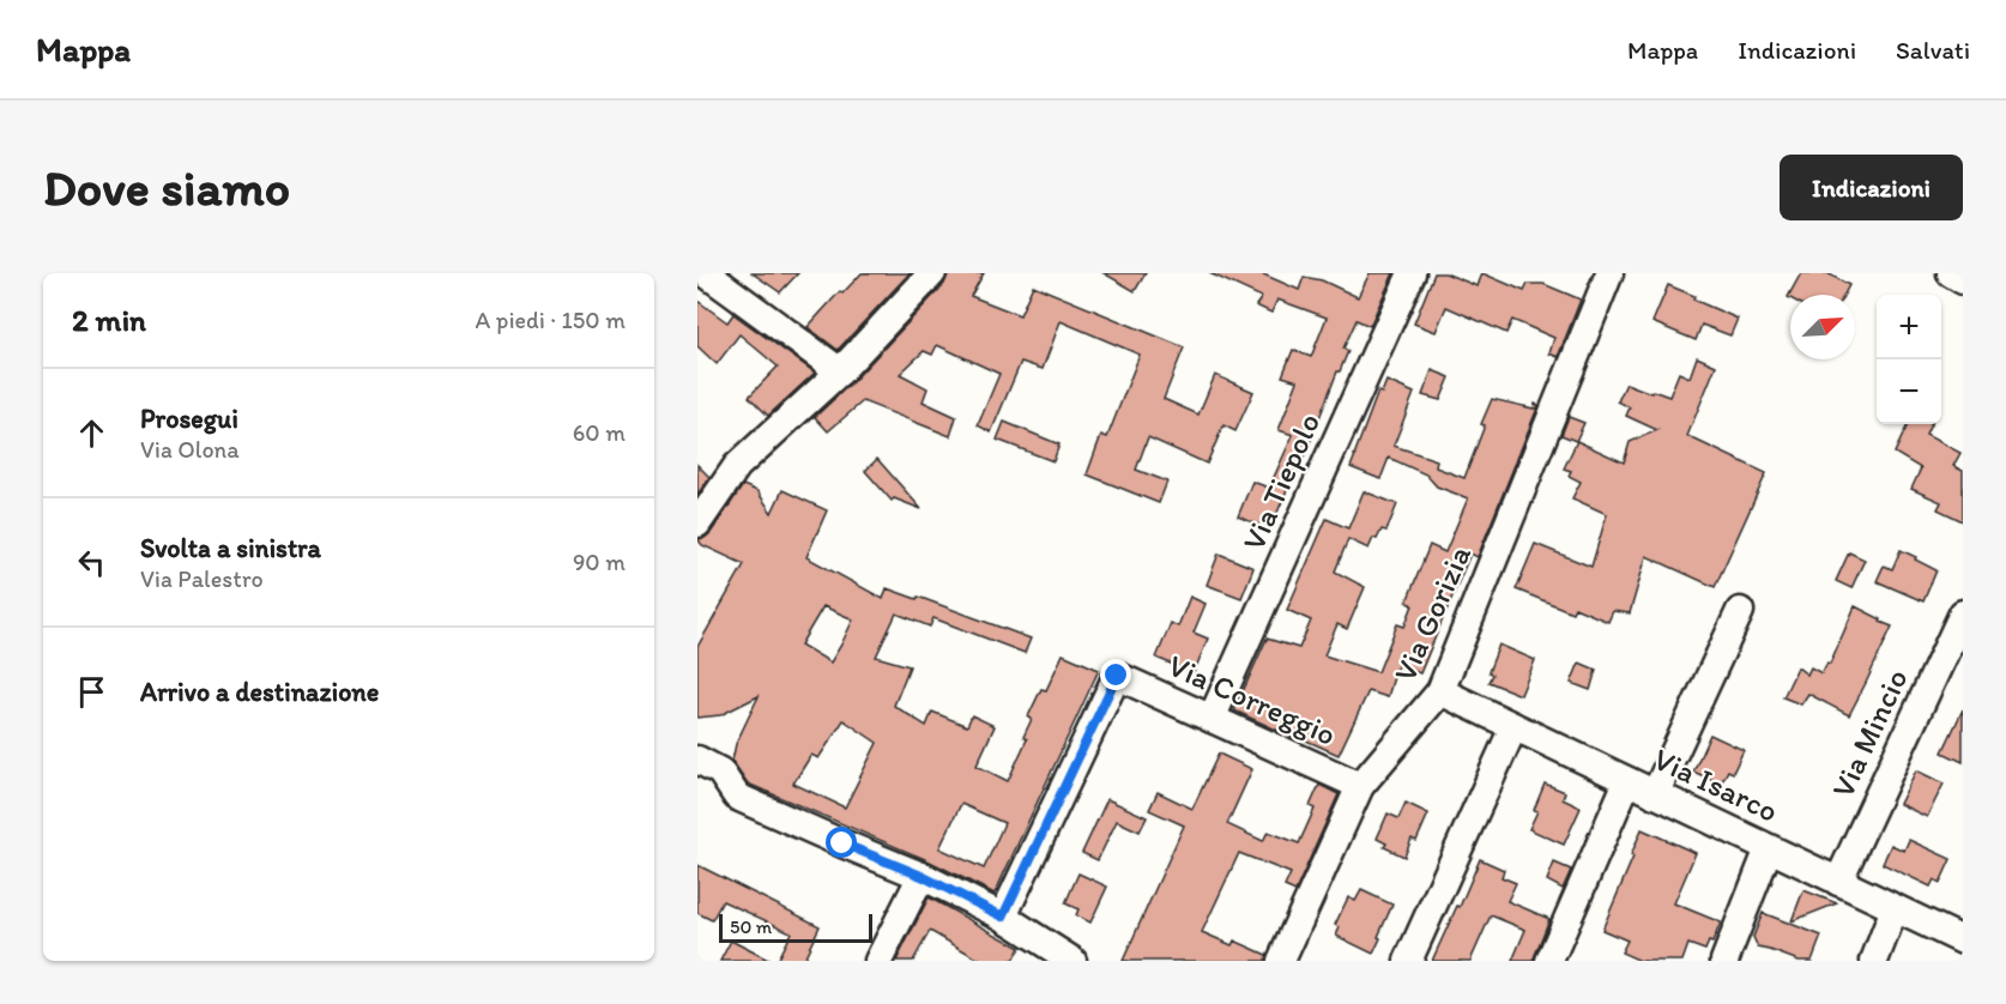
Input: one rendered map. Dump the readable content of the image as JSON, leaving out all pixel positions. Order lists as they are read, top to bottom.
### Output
{
  "streets": {
    "street": [
      "Via Tiepolo",
      "Via Gorizia",
      "Via Correggio",
      "Via Mincio",
      "Via Isarco"
    ]
  },
  "crossings": [
    ["Via Tiepolo", "Via Correggio"],
    ["Via Gorizia", "Via Correggio"],
    ["Via Gorizia", "Via Isarco"],
    ["Via Mincio", "Via Isarco"]
  ],
  "scale_bar": "50 m",
  "north": "top right",
  "page": {
    "header": "Mappa",
    "nav": ["Mappa", "Indicazioni", "Salvati"],
    "buttons": "Indicazioni",
    "title": "Dove siamo",
    "heading": ["2 min", "A piedi · 150 m"],
    "map_buttons": ["+", "−"],
    "list": [
      ["Prosegui", "Via Olona", "60 m"],
      ["Svolta a sinistra", "Via Palestro", "90 m"],
      "Arrivo a destinazione"
    ],
    "scale": "50 m"
  }
}
